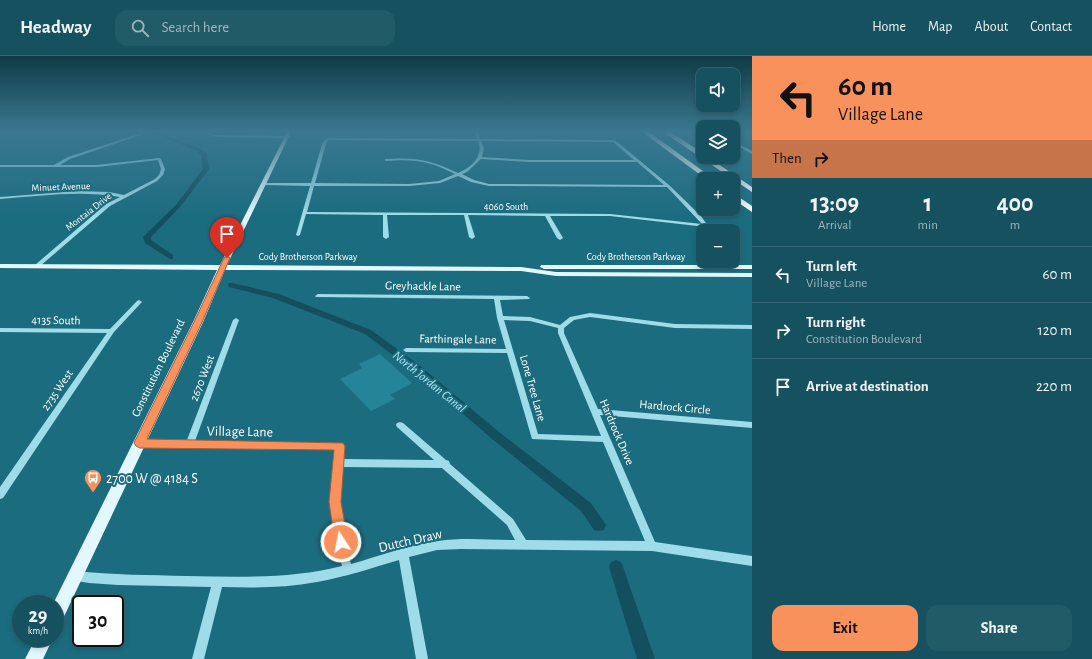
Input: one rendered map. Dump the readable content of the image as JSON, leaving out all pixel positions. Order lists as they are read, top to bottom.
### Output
{
  "streets": {
    "main road": ["Cody Brotherson Parkway", "Constitution Boulevard"],
    "street": [
      "Minuet Avenue",
      "4060 South",
      "Montaia Drive",
      "Greyhackle Lane",
      "4135 South",
      "Farthingale Lane",
      "2670 West",
      "Lone Tree Lane",
      "2735 West",
      "Hardrock Circle",
      "Village Lane",
      "Hardrock Drive",
      "Dutch Draw"
    ]
  },
  "crossings": [
    ["Minuet Avenue", "Montaia Drive"],
    ["Montaia Drive", "Cody Brotherson Parkway"],
    ["Cody Brotherson Parkway", "Constitution Boulevard"],
    ["Greyhackle Lane", "Lone Tree Lane"],
    ["4135 South", "2735 West"],
    ["Farthingale Lane", "Lone Tree Lane"],
    ["Constitution Boulevard", "Village Lane"],
    ["Constitution Boulevard", "Dutch Draw"],
    ["2670 West", "Village Lane"],
    ["Lone Tree Lane", "Hardrock Drive"],
    ["Hardrock Circle", "Hardrock Drive"],
    ["Hardrock Drive", "Dutch Draw"]
  ],
  "water": ["North Jordan Canal"],
  "places": {
    "bus stop": ["2700 W @ 4184 S"]
  },
  "page": {
    "header": "Headway",
    "search": "Search here",
    "nav": [
      "Home",
      "Map",
      "About",
      "Contact"
    ],
    "turn": ["60 m", "Village Lane"],
    "map_buttons": ["+", "−"],
    "then": "Then",
    "eta": [
      "13:09",
      "Arrival",
      "1",
      "min",
      "400",
      "m"
    ],
    "list": [
      {
        "name": "Turn left",
        "note": "Village Lane",
        "value": "60 m"
      },
      {
        "name": "Turn right",
        "note": "Constitution Boulevard",
        "value": "120 m"
      },
      {
        "name": "Arrive at destination",
        "value": "220 m"
      }
    ],
    "speed": "29 km/h",
    "limit": "30",
    "buttons": ["Exit", "Share"]
  }
}
